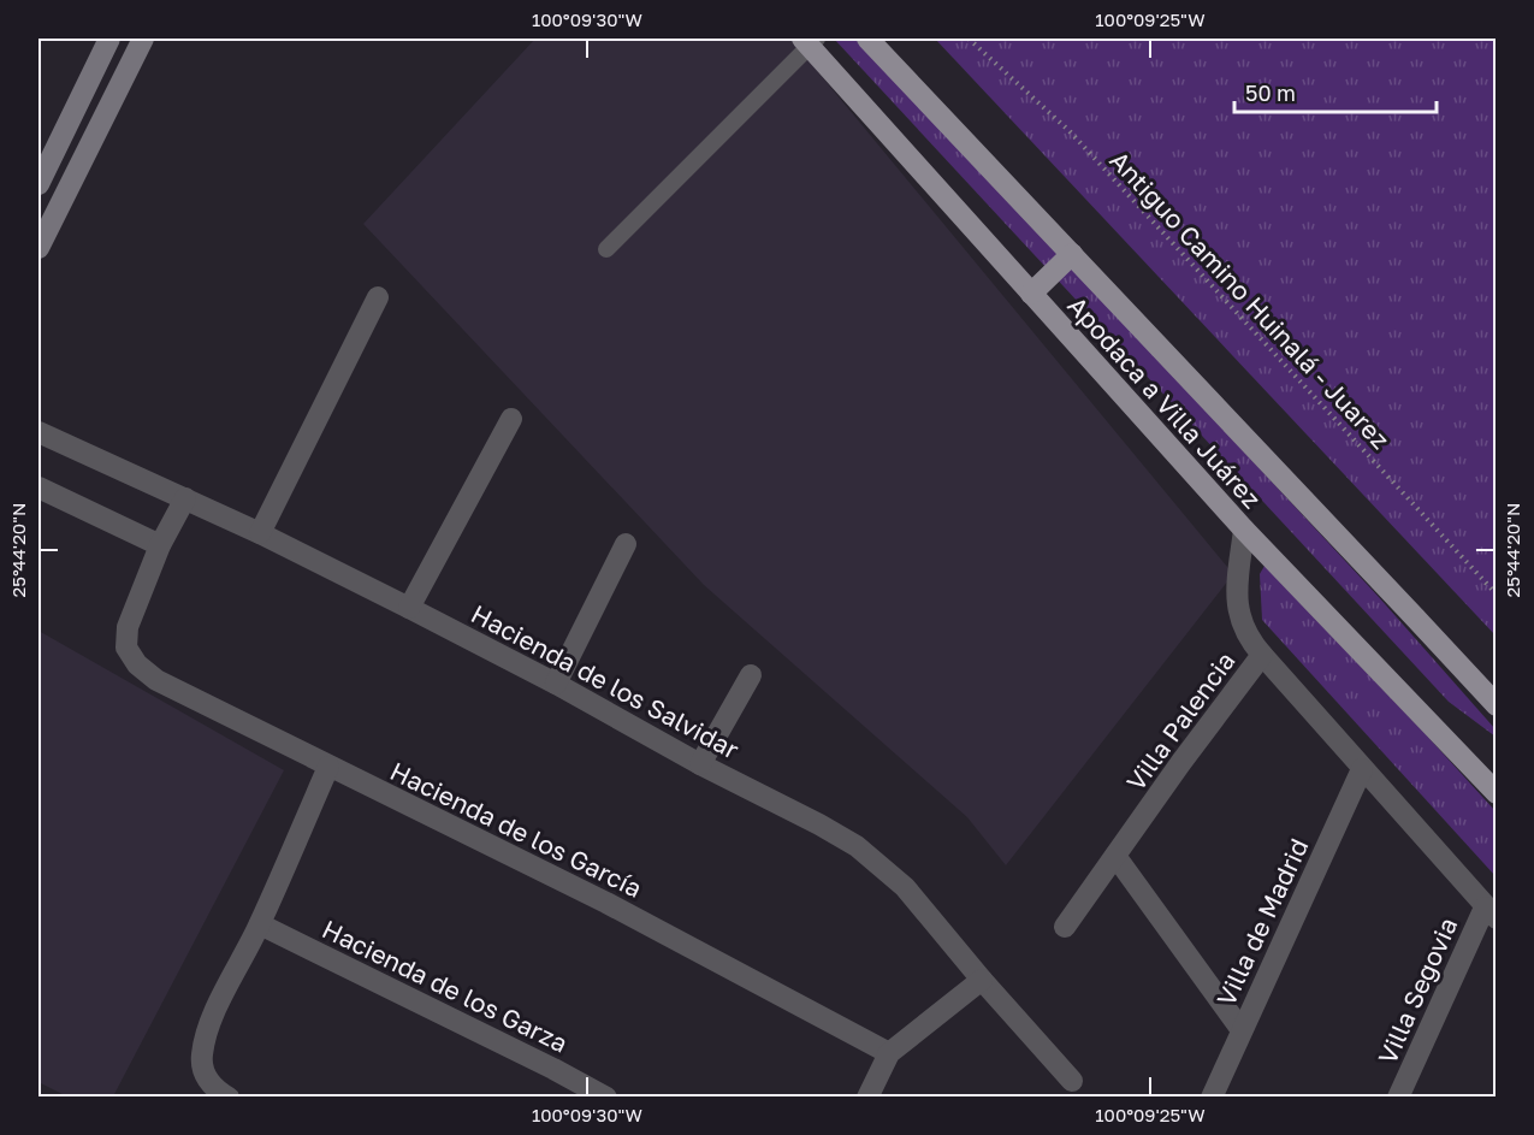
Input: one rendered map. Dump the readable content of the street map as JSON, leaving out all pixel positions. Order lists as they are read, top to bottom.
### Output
{
  "streets": {
    "main road": ["Apodaca a Villa Juárez"],
    "street": [
      "Hacienda de los Salvidar",
      "Villa Palencia",
      "Hacienda de los García",
      "Villa de Madrid",
      "Hacienda de los Garza",
      "Villa Segovia"
    ],
    "path": ["Antiguo Camino Huinalá - Juarez"]
  },
  "crossings": [
    ["Apodaca a Villa Juárez", "Villa Palencia"]
  ],
  "scale_bar": "50 m",
  "coordinates": ["100°09'30\"W", "100°09'25\"W", "25°44'20\"N"]
}
